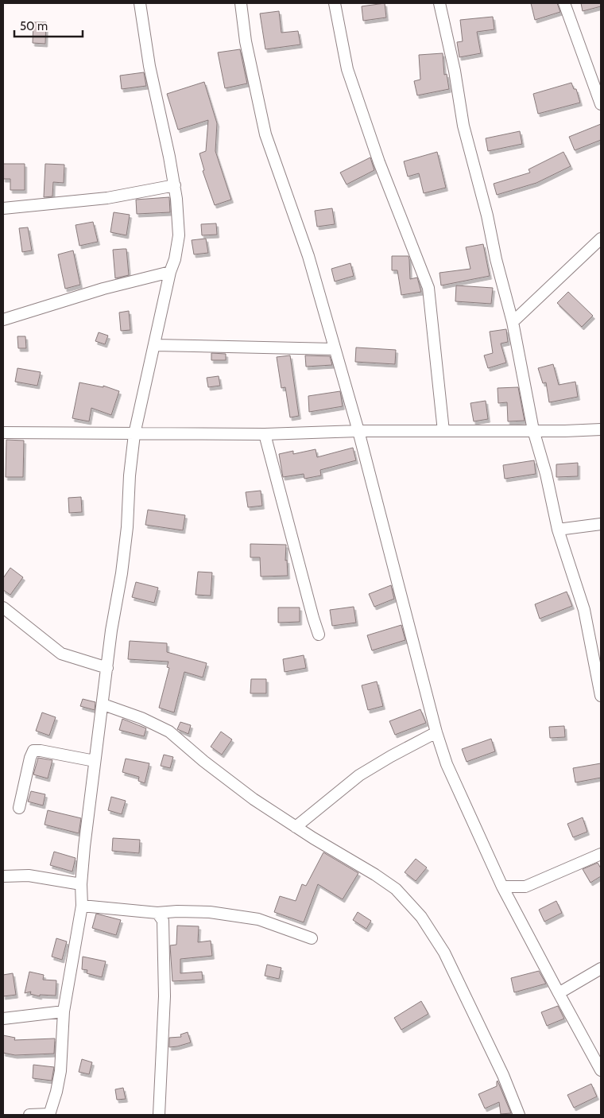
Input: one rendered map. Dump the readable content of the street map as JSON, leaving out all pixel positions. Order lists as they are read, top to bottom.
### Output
{
  "scale_bar": "50 m"
}
